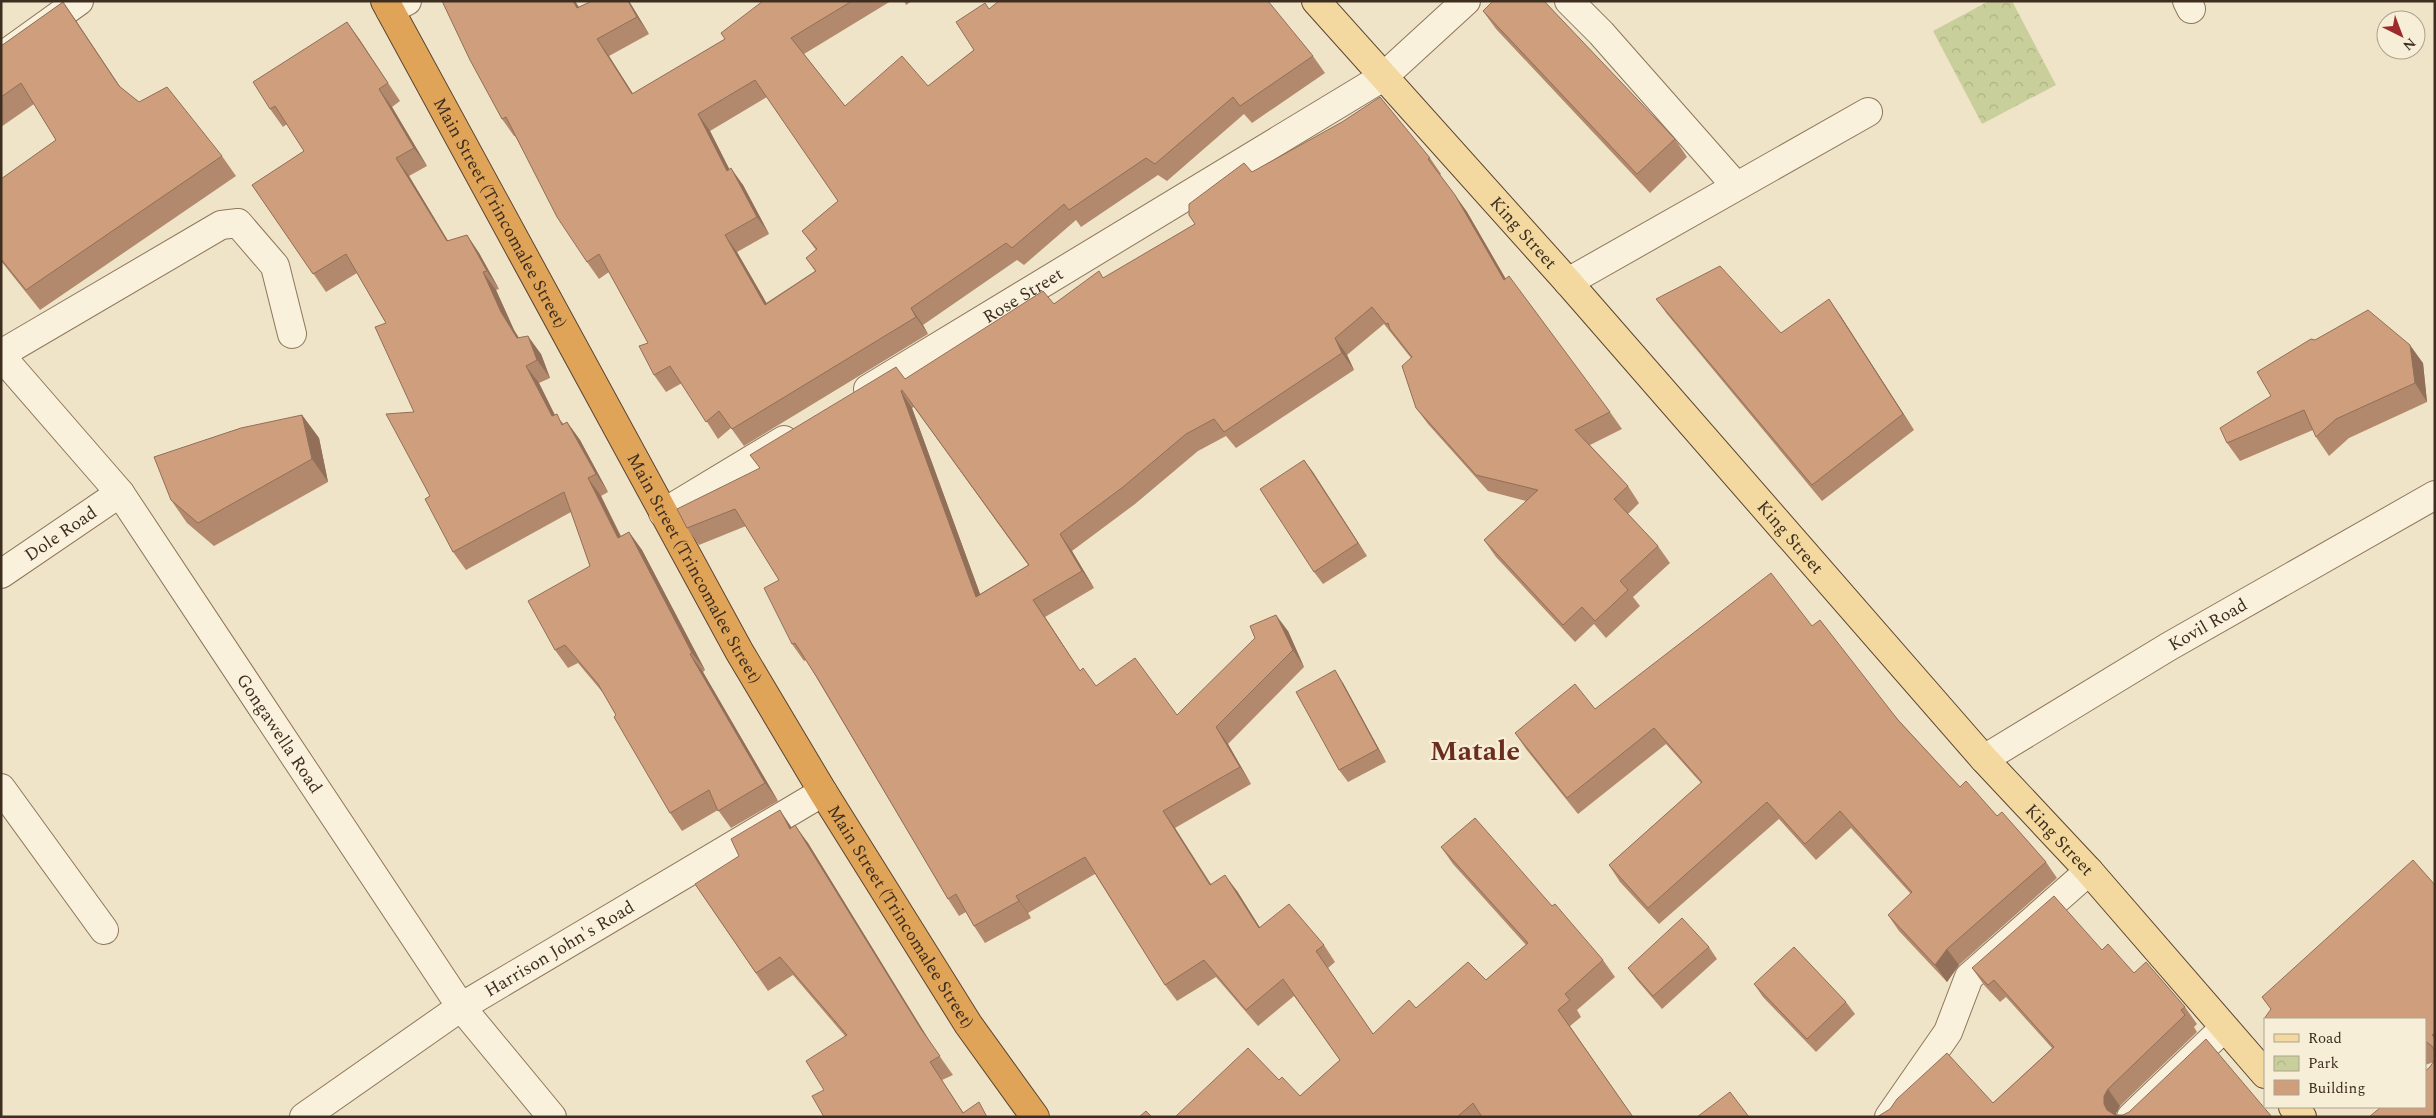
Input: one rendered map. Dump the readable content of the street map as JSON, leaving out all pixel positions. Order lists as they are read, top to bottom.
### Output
{
  "streets": {
    "highway": ["Main Street (Trincomalee Street)"],
    "main road": ["King Street"],
    "street": [
      "Rose Street",
      "Dole Road",
      "Kovil Road",
      "Gongawella Road",
      "Harrison John's Road"
    ]
  },
  "crossings": [
    ["Main Street (Trincomalee Street)", "Harrison John's Road"],
    ["King Street", "Rose Street"],
    ["King Street", "Kovil Road"],
    ["Dole Road", "Gongawella Road"],
    ["Gongawella Road", "Harrison John's Road"]
  ],
  "districts": ["Matale"],
  "legend": ["Road", "Park", "Building"],
  "north": "bottom right"
}
